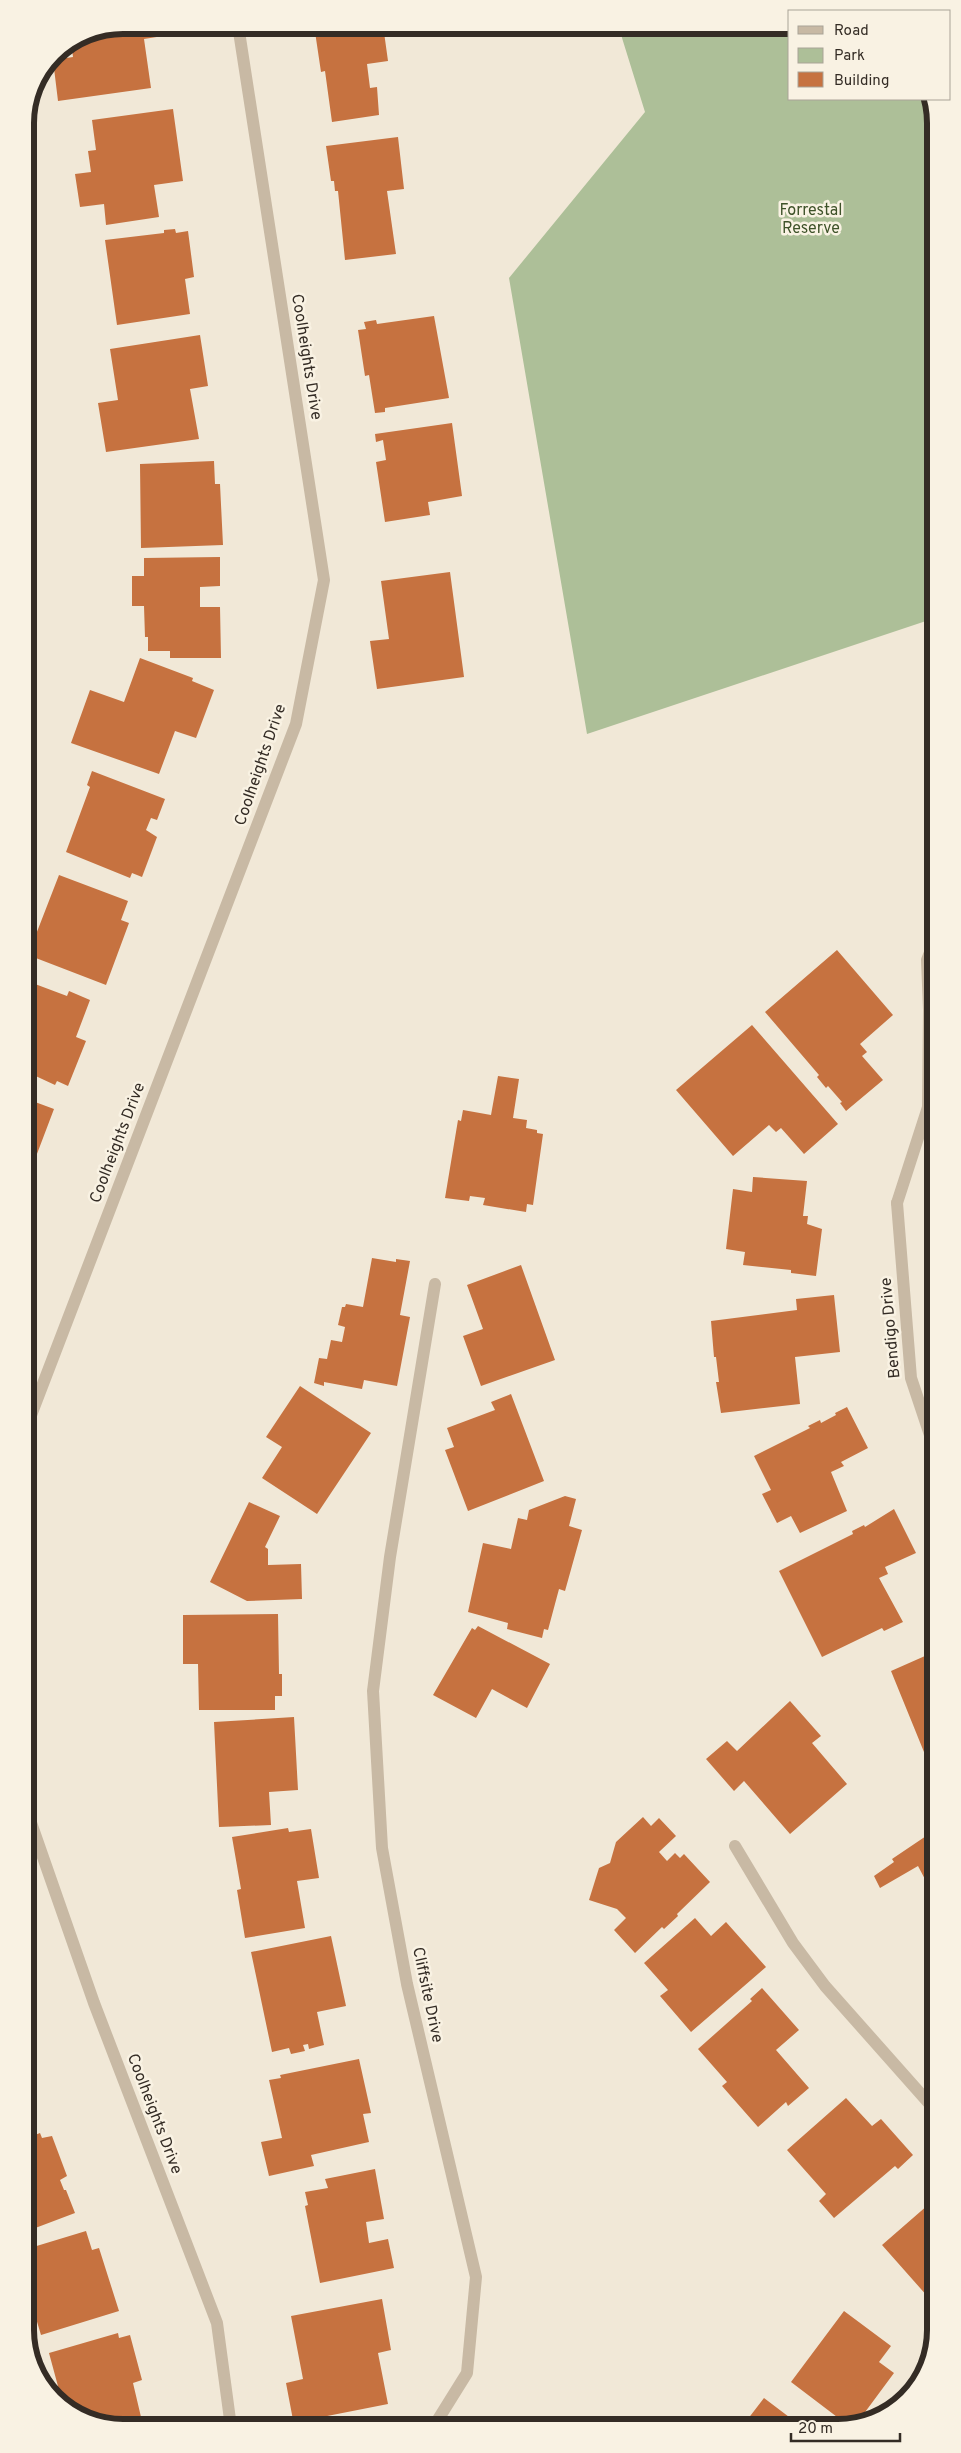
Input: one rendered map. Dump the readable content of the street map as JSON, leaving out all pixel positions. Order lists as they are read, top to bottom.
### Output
{
  "streets": {
    "street": ["Coolheights Drive", "Bendigo Drive", "Cliffsite Drive"]
  },
  "parks": ["Forrestal Reserve"],
  "legend": ["Road", "Park", "Building"],
  "scale_bar": "20 m"
}
